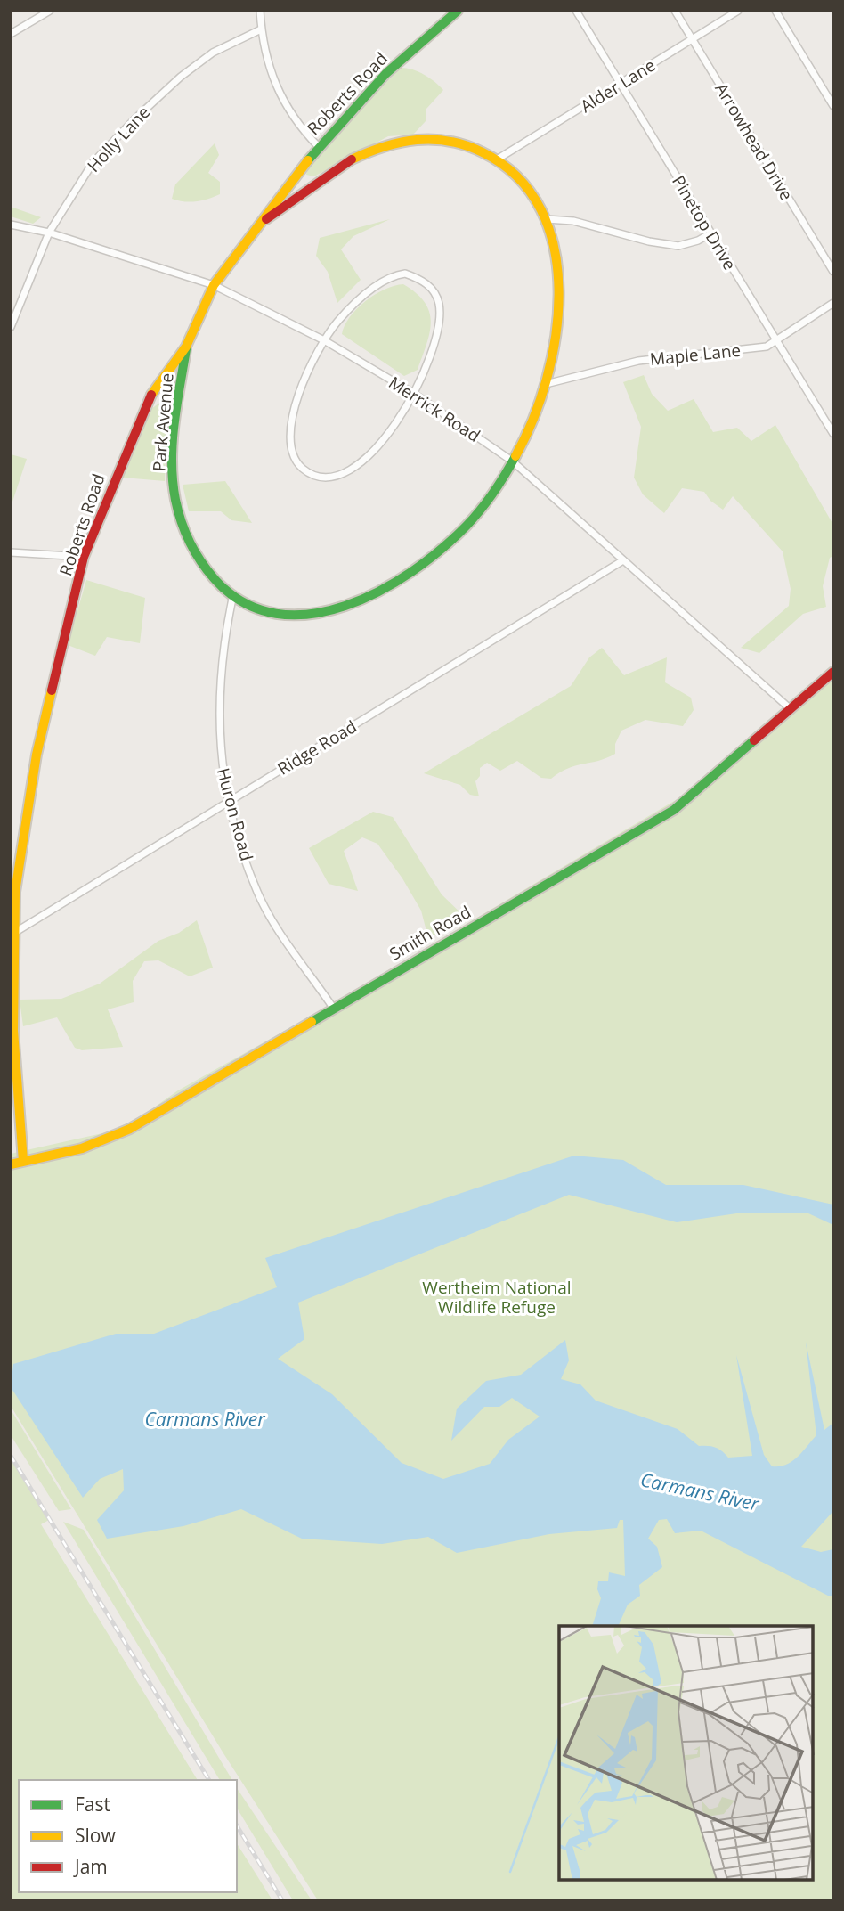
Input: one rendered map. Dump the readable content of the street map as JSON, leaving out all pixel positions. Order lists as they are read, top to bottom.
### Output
{
  "streets": {
    "street": [
      "Alder Lane",
      "Roberts Road",
      "Holly Lane",
      "Arrowhead Drive",
      "Pinetop Drive",
      "Maple Lane",
      "Merrick Road",
      "Park Avenue",
      "Ridge Road",
      "Huron Road",
      "Smith Road"
    ]
  },
  "crossings": [
    ["Alder Lane", "Arrowhead Drive"],
    ["Alder Lane", "Pinetop Drive"],
    ["Roberts Road", "Merrick Road"],
    ["Roberts Road", "Park Avenue"],
    ["Roberts Road", "Ridge Road"],
    ["Roberts Road", "Smith Road"],
    ["Holly Lane", "Merrick Road"],
    ["Pinetop Drive", "Maple Lane"],
    ["Merrick Road", "Ridge Road"],
    ["Merrick Road", "Smith Road"],
    ["Park Avenue", "Huron Road"],
    ["Ridge Road", "Huron Road"],
    ["Huron Road", "Smith Road"]
  ],
  "water": ["Carmans River"],
  "parks": ["Wertheim National Wildlife Refuge"],
  "legend": ["Fast", "Slow", "Jam"]
}
